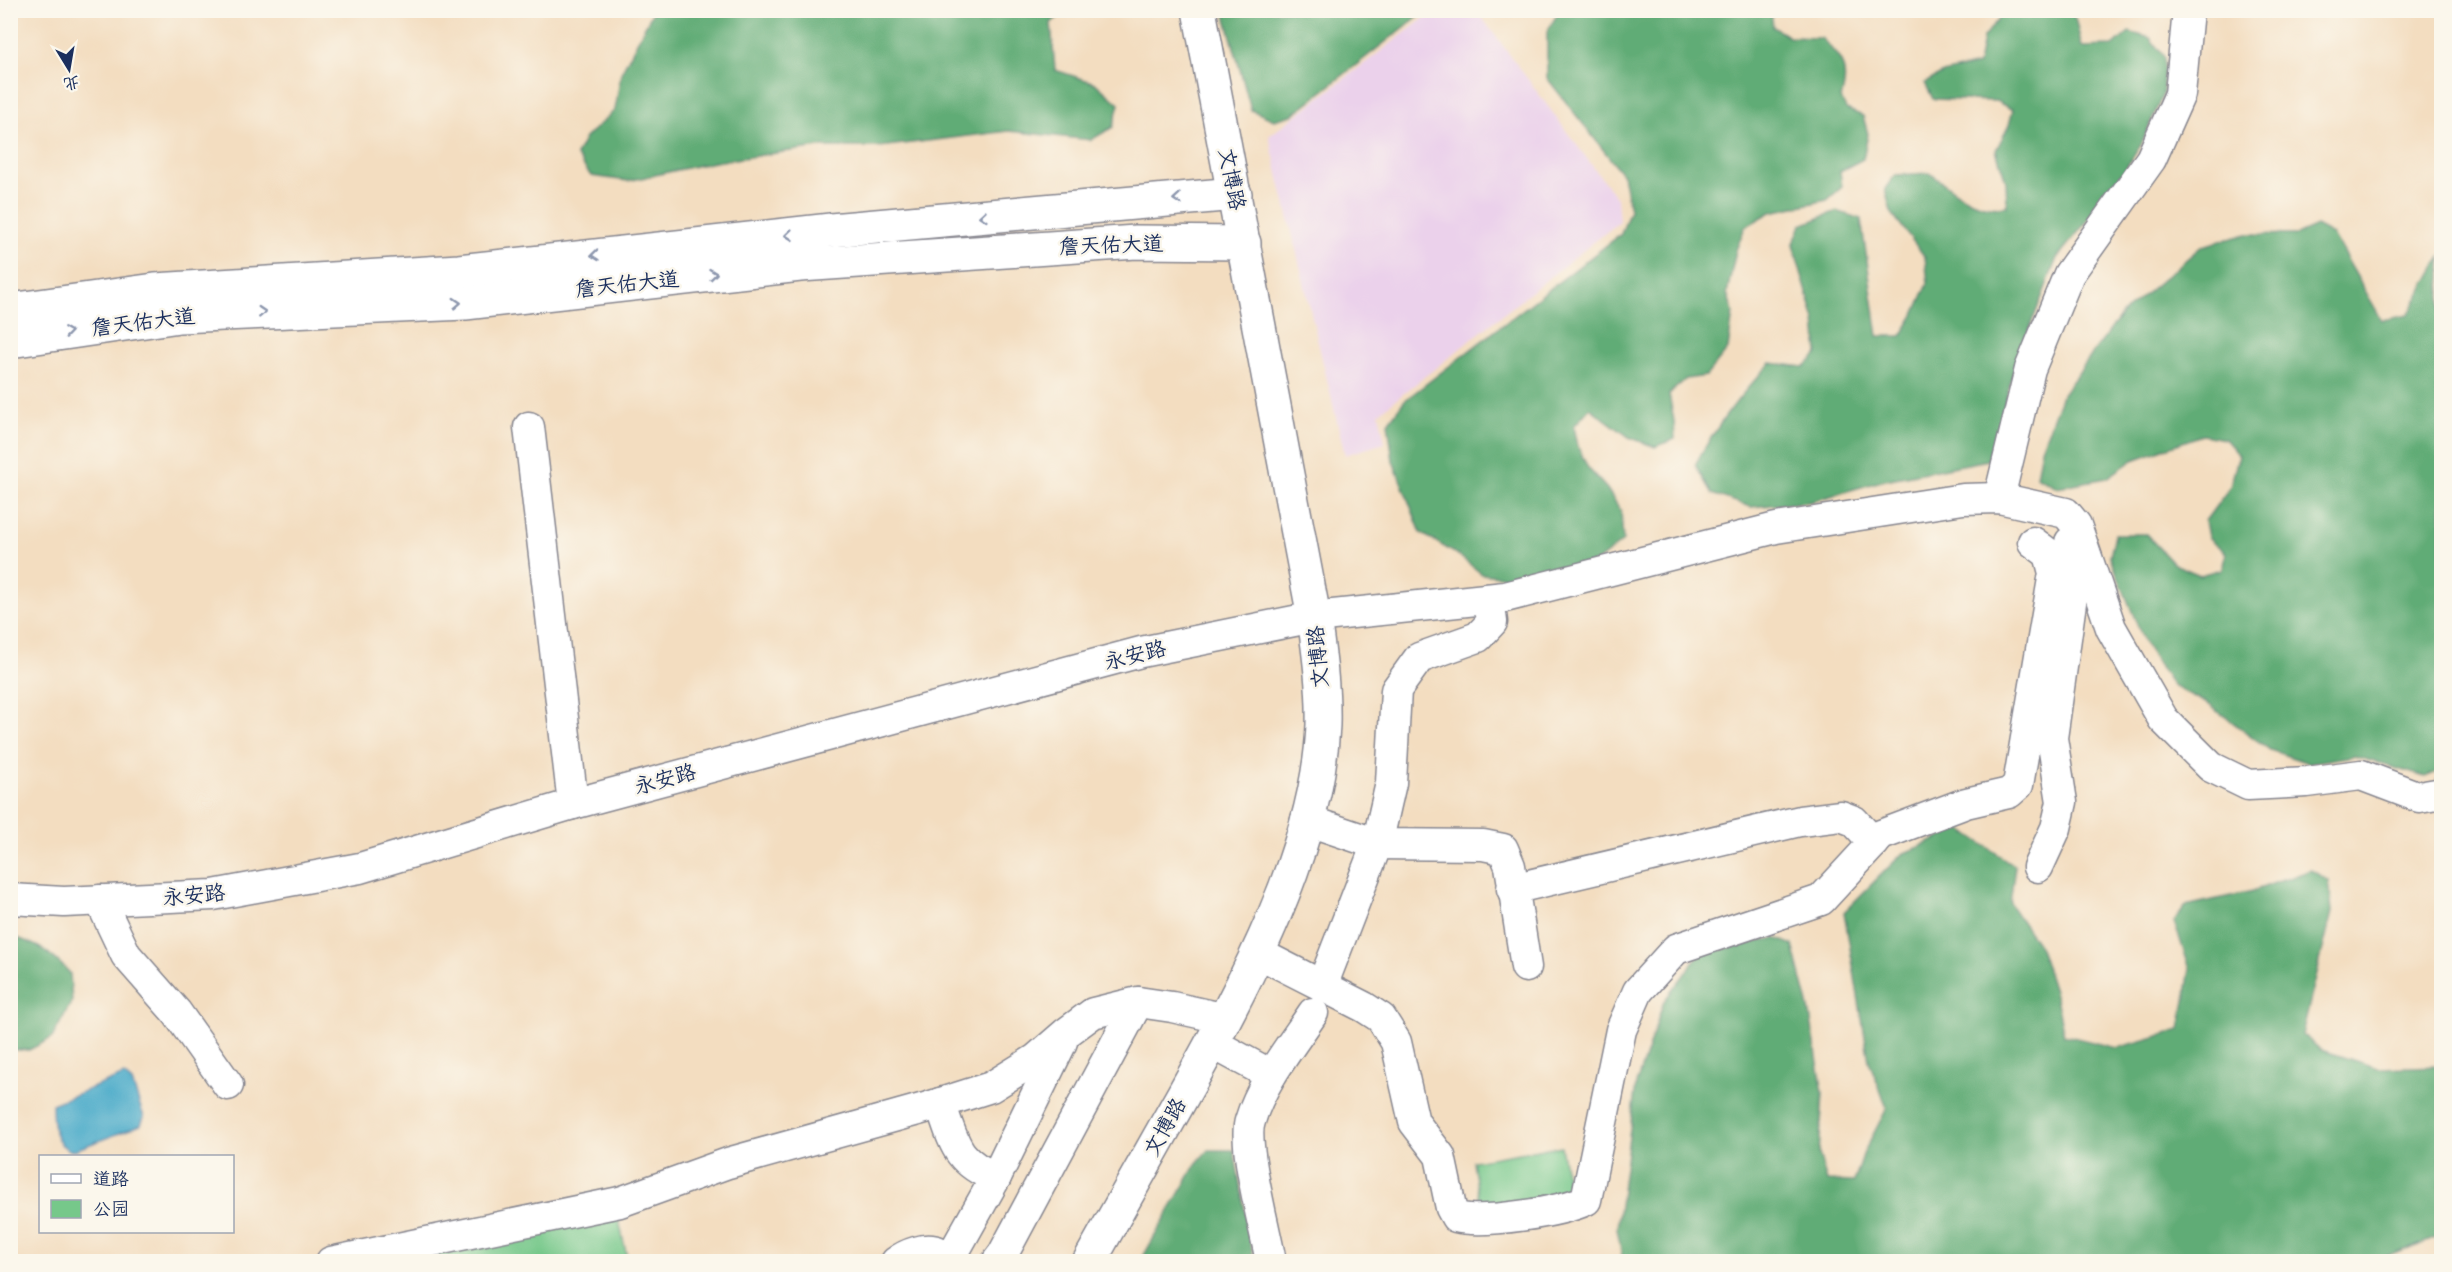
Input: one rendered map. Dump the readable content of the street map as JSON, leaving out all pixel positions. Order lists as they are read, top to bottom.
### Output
{
  "streets": {
    "main road": ["文博路", "詹天佑大道"],
    "street": ["永安路"]
  },
  "crossings": [
    ["文博路", "詹天佑大道"],
    ["文博路", "永安路"]
  ],
  "legend": ["道路", "公园"],
  "north": "bottom"
}
